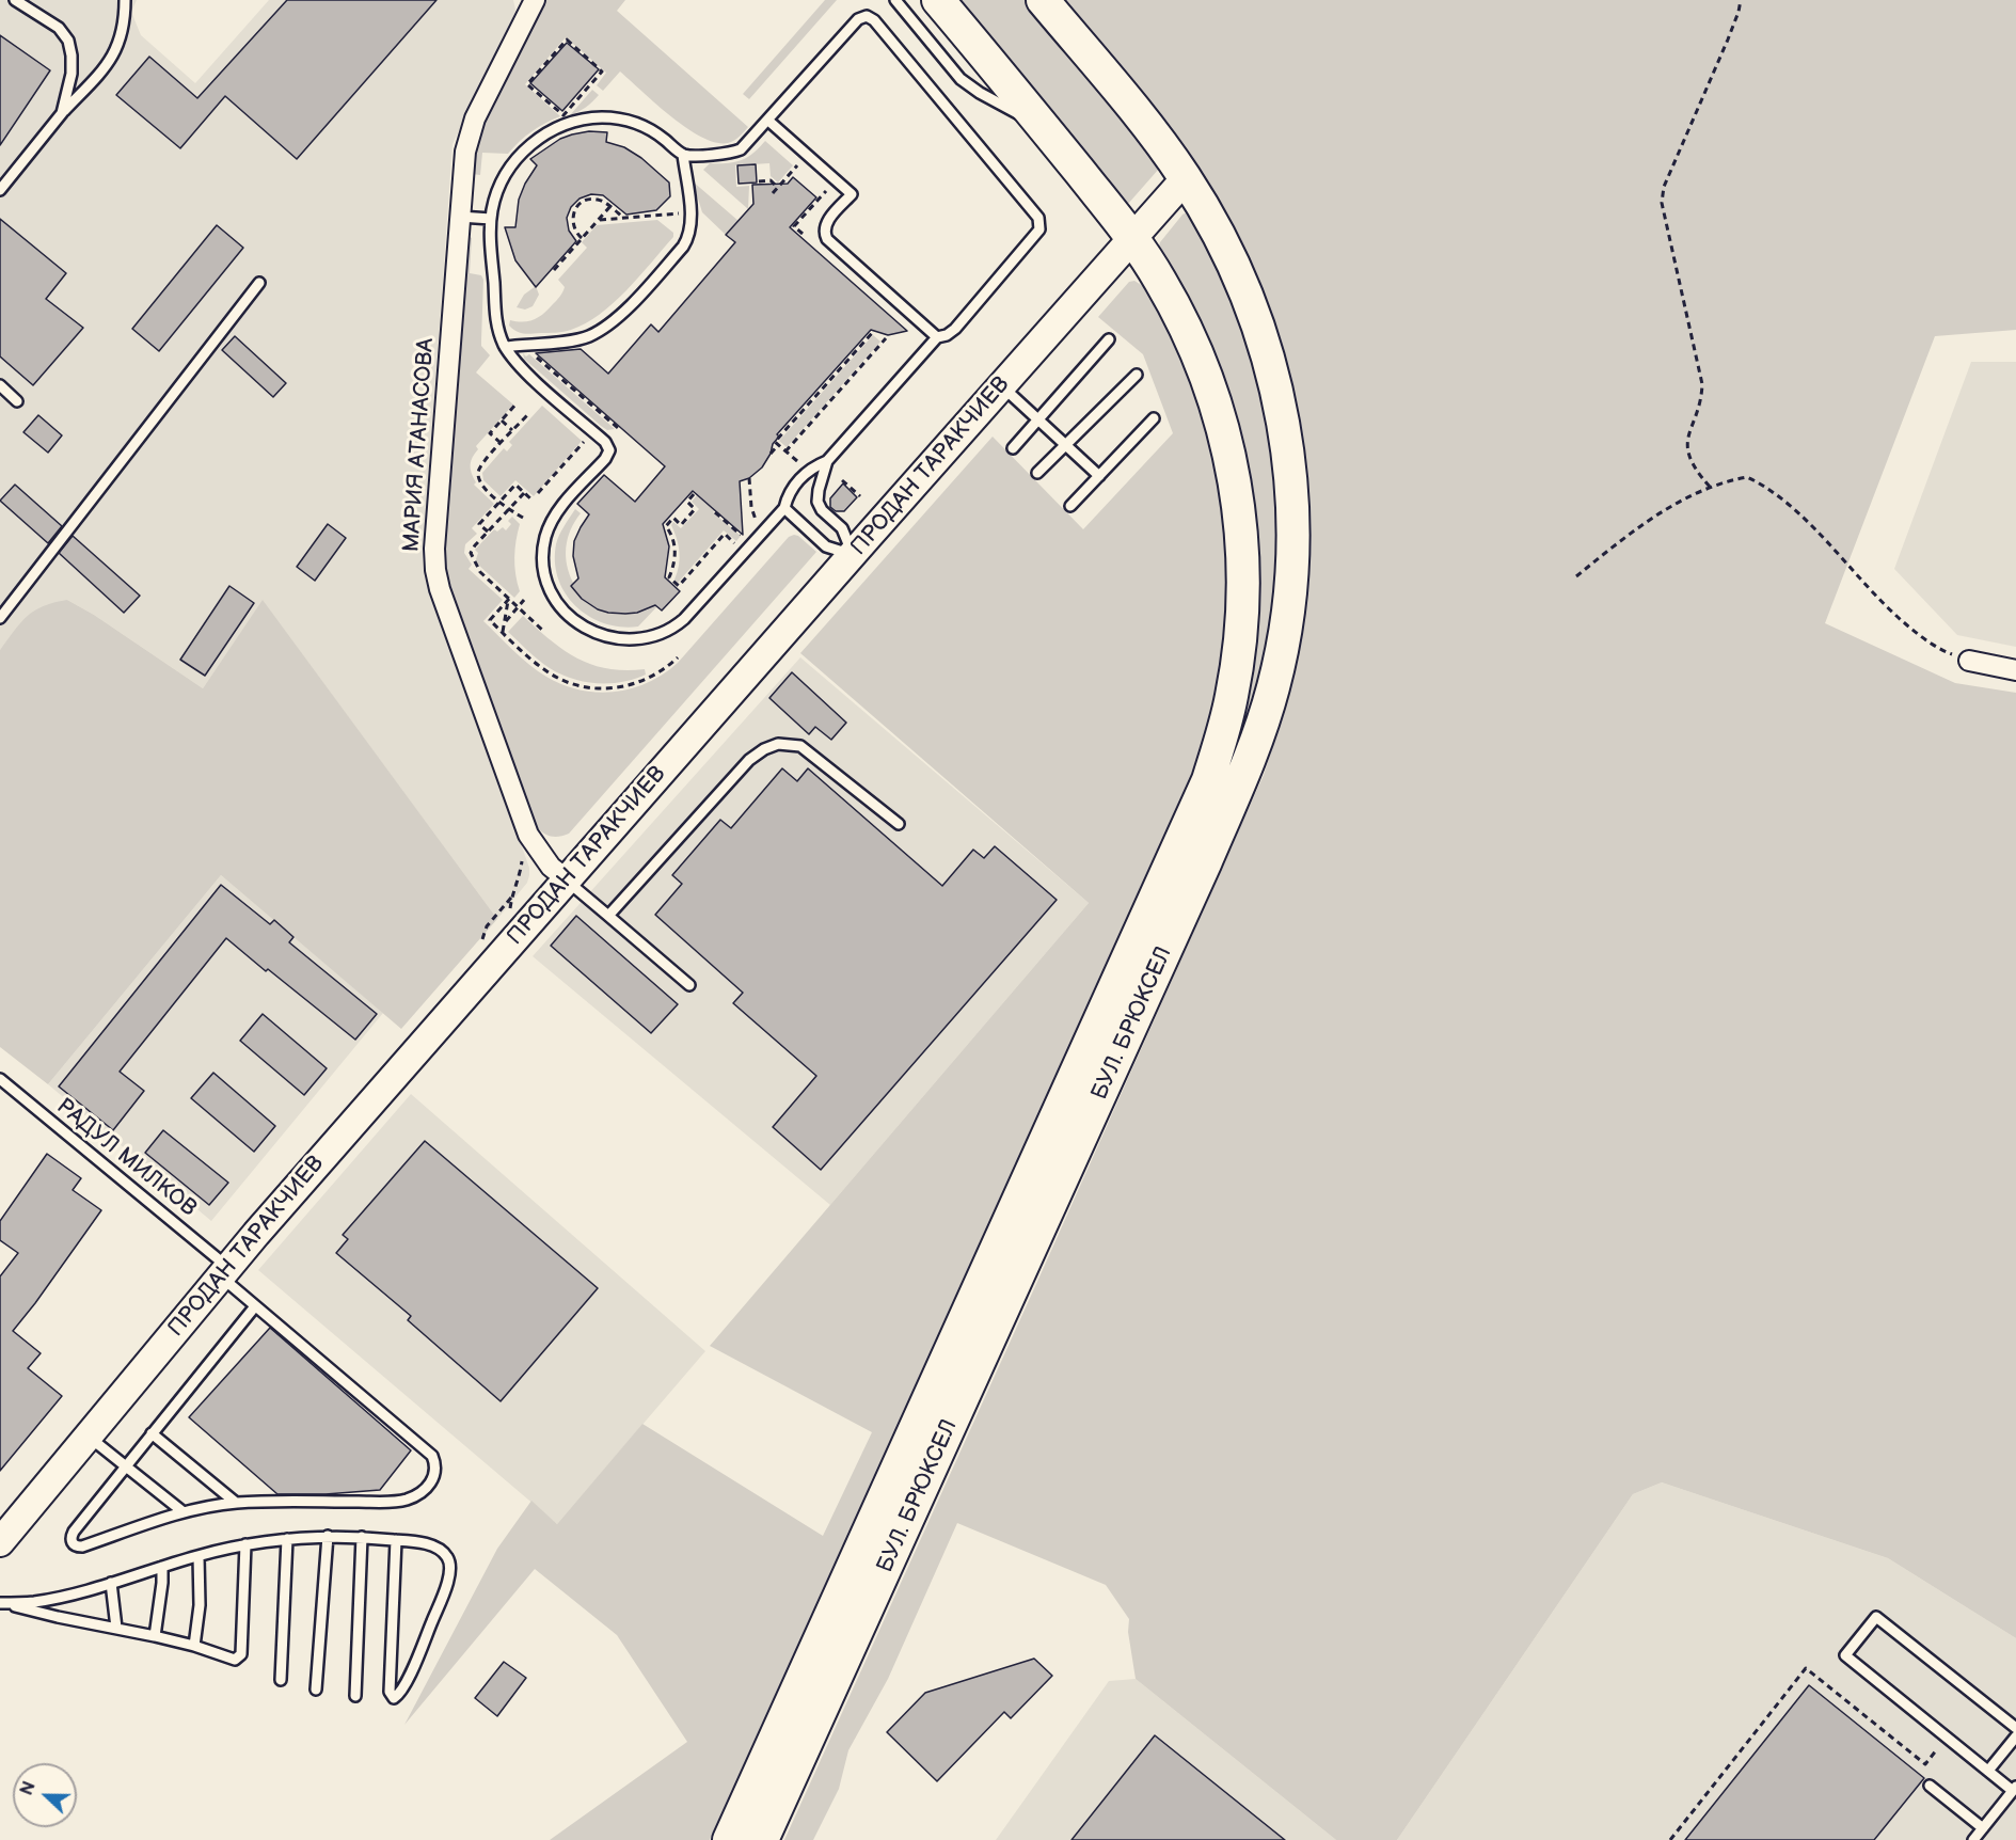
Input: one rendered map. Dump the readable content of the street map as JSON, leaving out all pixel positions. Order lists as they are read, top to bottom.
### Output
{
  "streets": {
    "main road": ["БУЛ. БРЮКСЕЛ"],
    "street": ["МАРИЯ АТАНАСОВА", "ПРОДАН ТАРАКЧИЕВ"],
    "lane": ["РАДУЛ МИЛКОВ"]
  },
  "crossings": [
    ["МАРИЯ АТАНАСОВА", "ПРОДАН ТАРАКЧИЕВ"],
    ["ПРОДАН ТАРАКЧИЕВ", "БУЛ. БРЮКСЕЛ"],
    ["ПРОДАН ТАРАКЧИЕВ", "РАДУЛ МИЛКОВ"]
  ],
  "north": "left"
}
